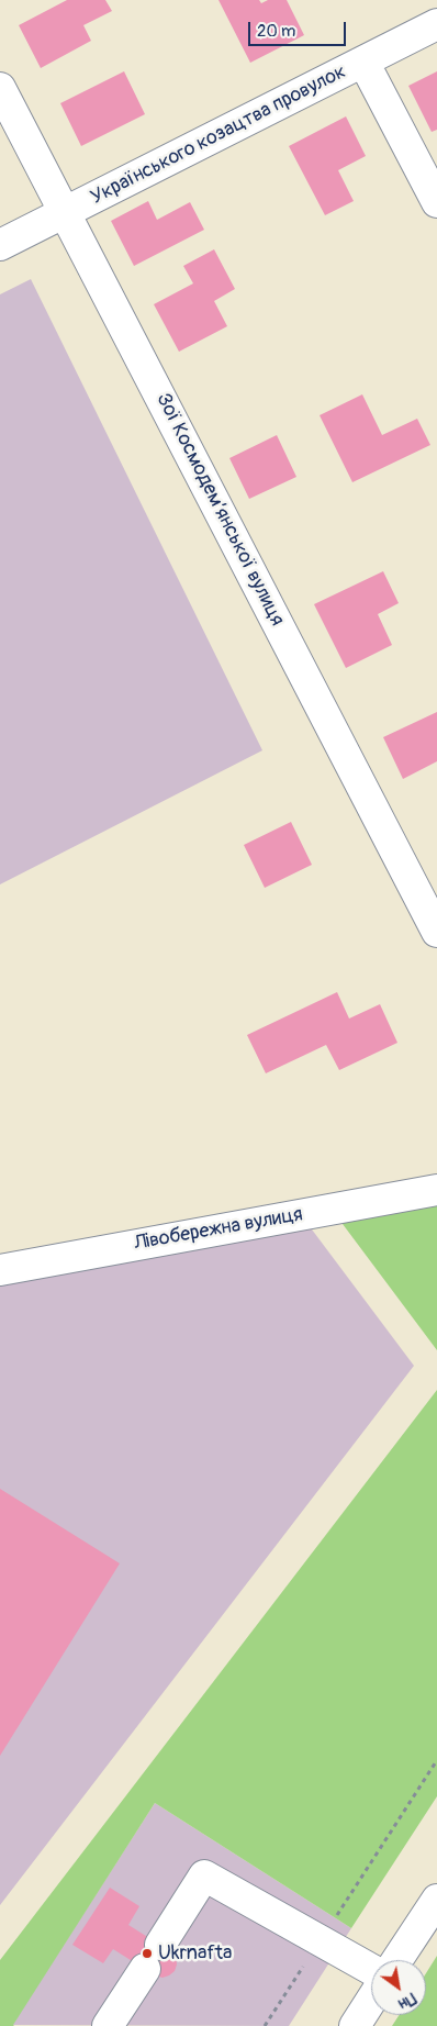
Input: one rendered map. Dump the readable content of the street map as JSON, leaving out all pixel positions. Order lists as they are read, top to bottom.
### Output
{
  "streets": {
    "main road": ["Українського козацтва провулок", "Зої Космодем’янської вулиця", "Лівобережна вулиця"]
  },
  "crossings": [
    ["Українського козацтва провулок", "Зої Космодем’янської вулиця"]
  ],
  "places": ["Ukrnafta"],
  "scale_bar": "20 m",
  "north": "bottom right"
}
